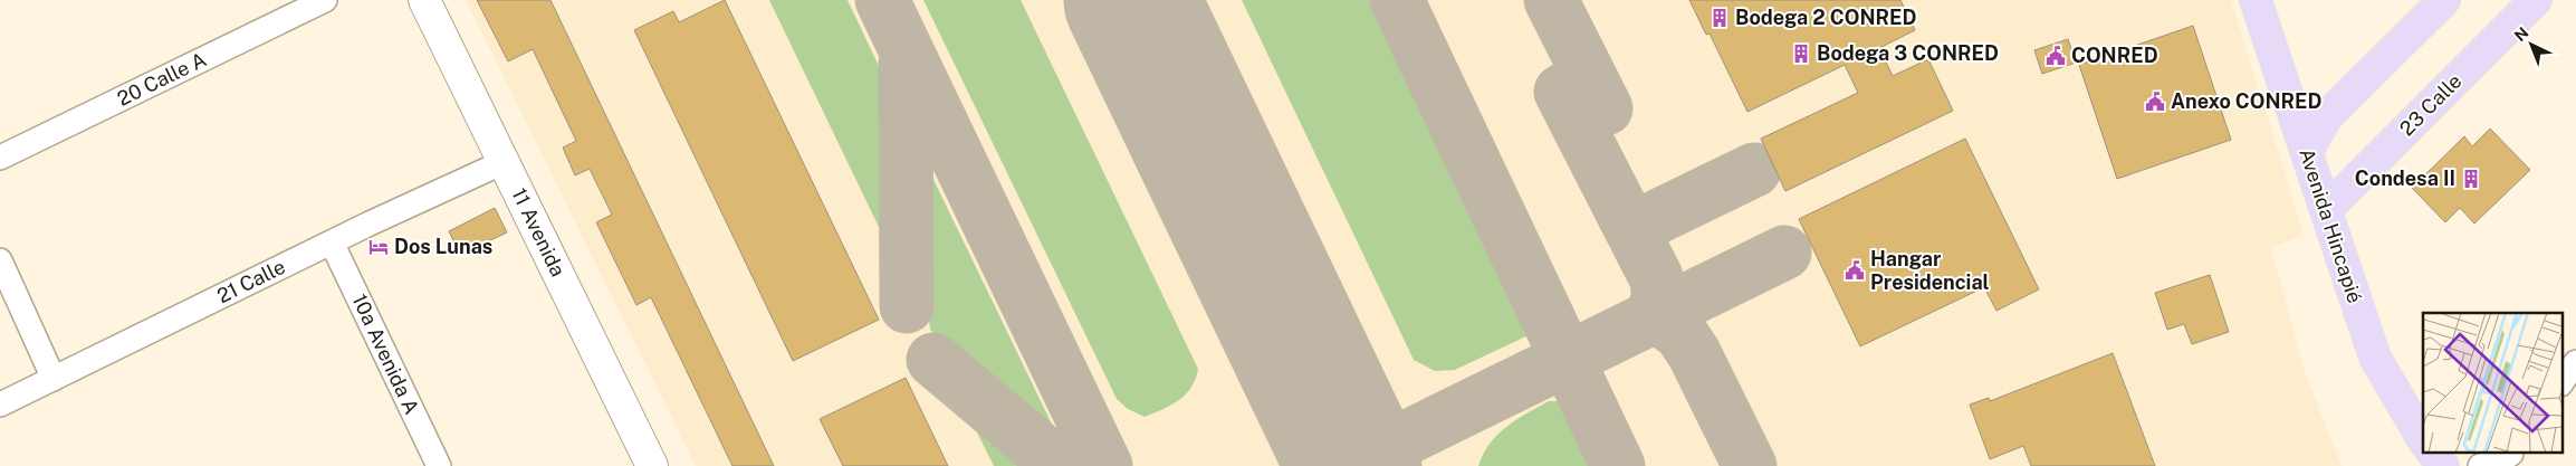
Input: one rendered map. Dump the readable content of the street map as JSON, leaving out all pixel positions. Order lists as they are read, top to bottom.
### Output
{
  "streets": {
    "main road": ["23 Calle", "Avenida Hincapié", "11 Avenida"],
    "street": ["20 Calle A", "21 Calle", "10a Avenida A"]
  },
  "crossings": [
    ["23 Calle", "Avenida Hincapié"],
    ["11 Avenida", "21 Calle"],
    ["21 Calle", "10a Avenida A"]
  ],
  "places": {
    "building": ["Bodega 2 CONRED", "Bodega 3 CONRED", "Condesa II"],
    "public building": ["CONRED", "Anexo CONRED", "Hangar Presidencial"],
    "hotel": ["Dos Lunas"]
  },
  "north": "top left"
}
